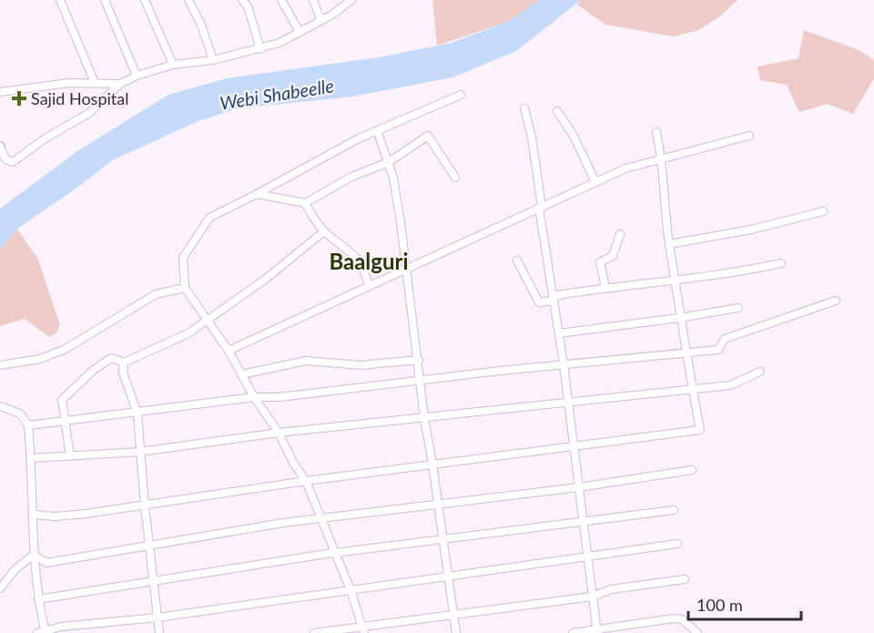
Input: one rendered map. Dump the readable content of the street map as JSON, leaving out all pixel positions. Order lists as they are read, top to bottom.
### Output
{
  "districts": ["Baalguri"],
  "water": ["Webi Shabeelle"],
  "places": {
    "health": ["Sajid Hospital"]
  },
  "scale_bar": "100 m"
}
